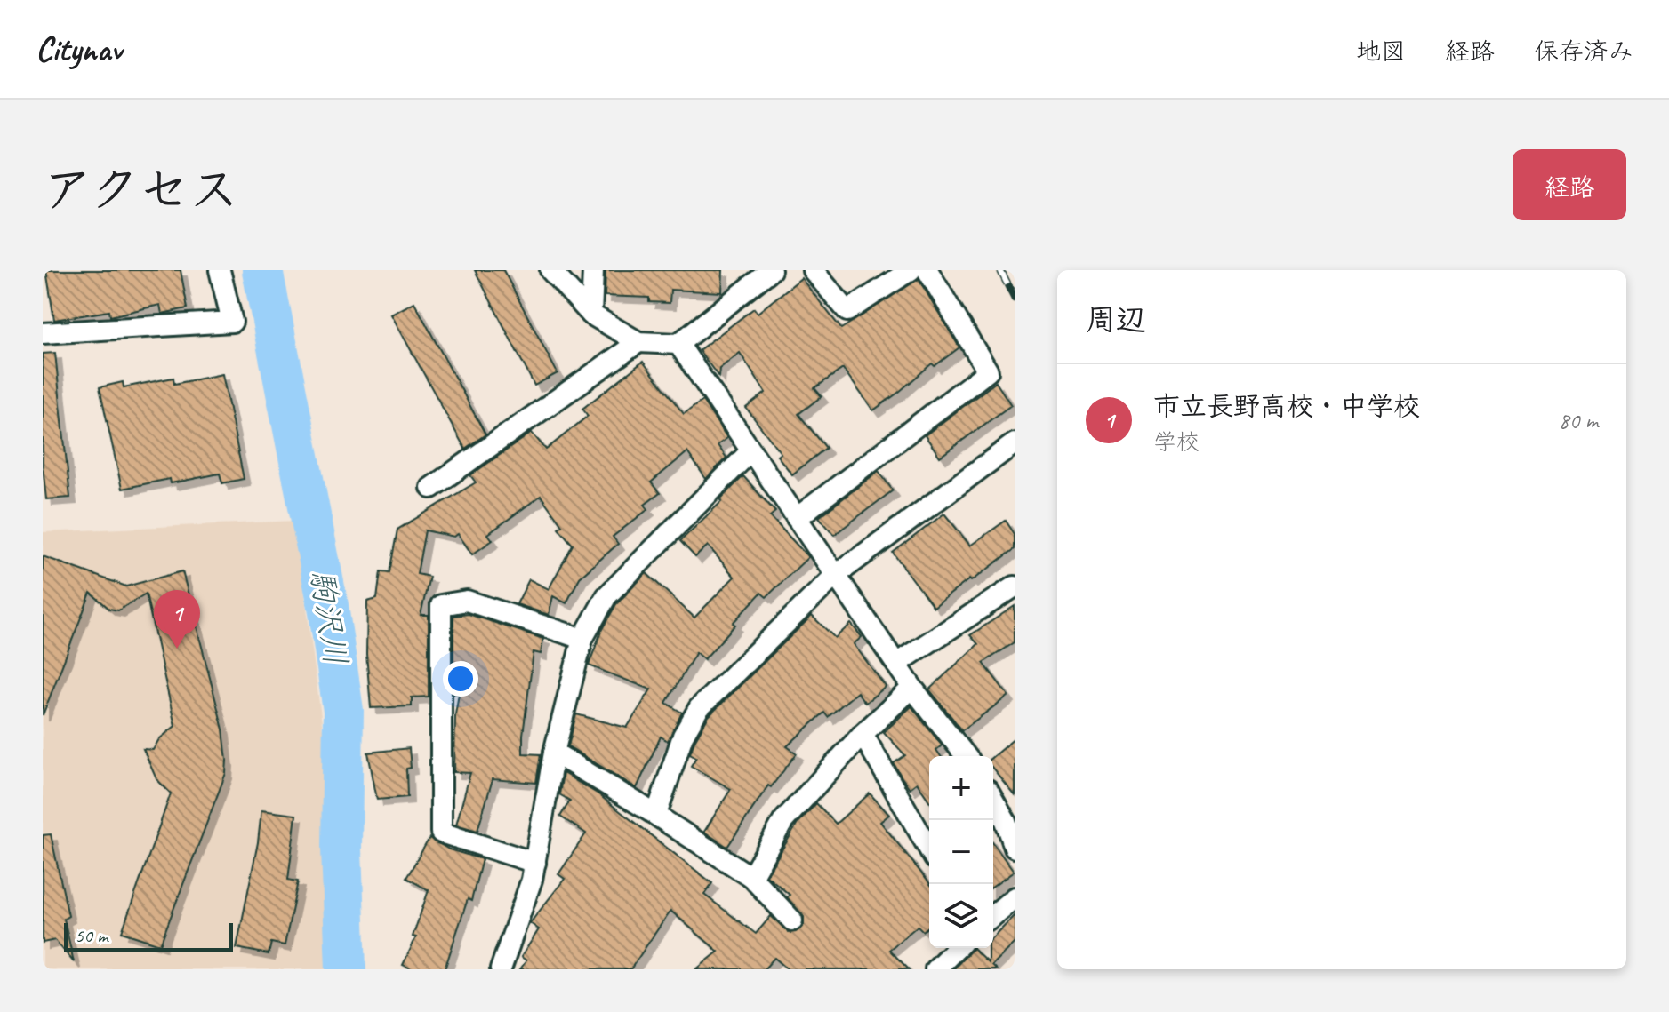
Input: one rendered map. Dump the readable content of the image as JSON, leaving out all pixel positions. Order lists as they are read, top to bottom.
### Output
{
  "water": ["駒沢川"],
  "scale_bar": "50 m",
  "page": {
    "header": "Citynav",
    "nav": ["地図", "経路", "保存済み"],
    "title": "アクセス",
    "buttons": "経路",
    "heading": "周辺",
    "list": [
      {
        "mark": "1",
        "name": "市立長野高校・中学校",
        "note": "学校",
        "value": "80 m"
      }
    ],
    "pins": "1",
    "map_buttons": ["+", "−"],
    "scale": "50 m"
  }
}
